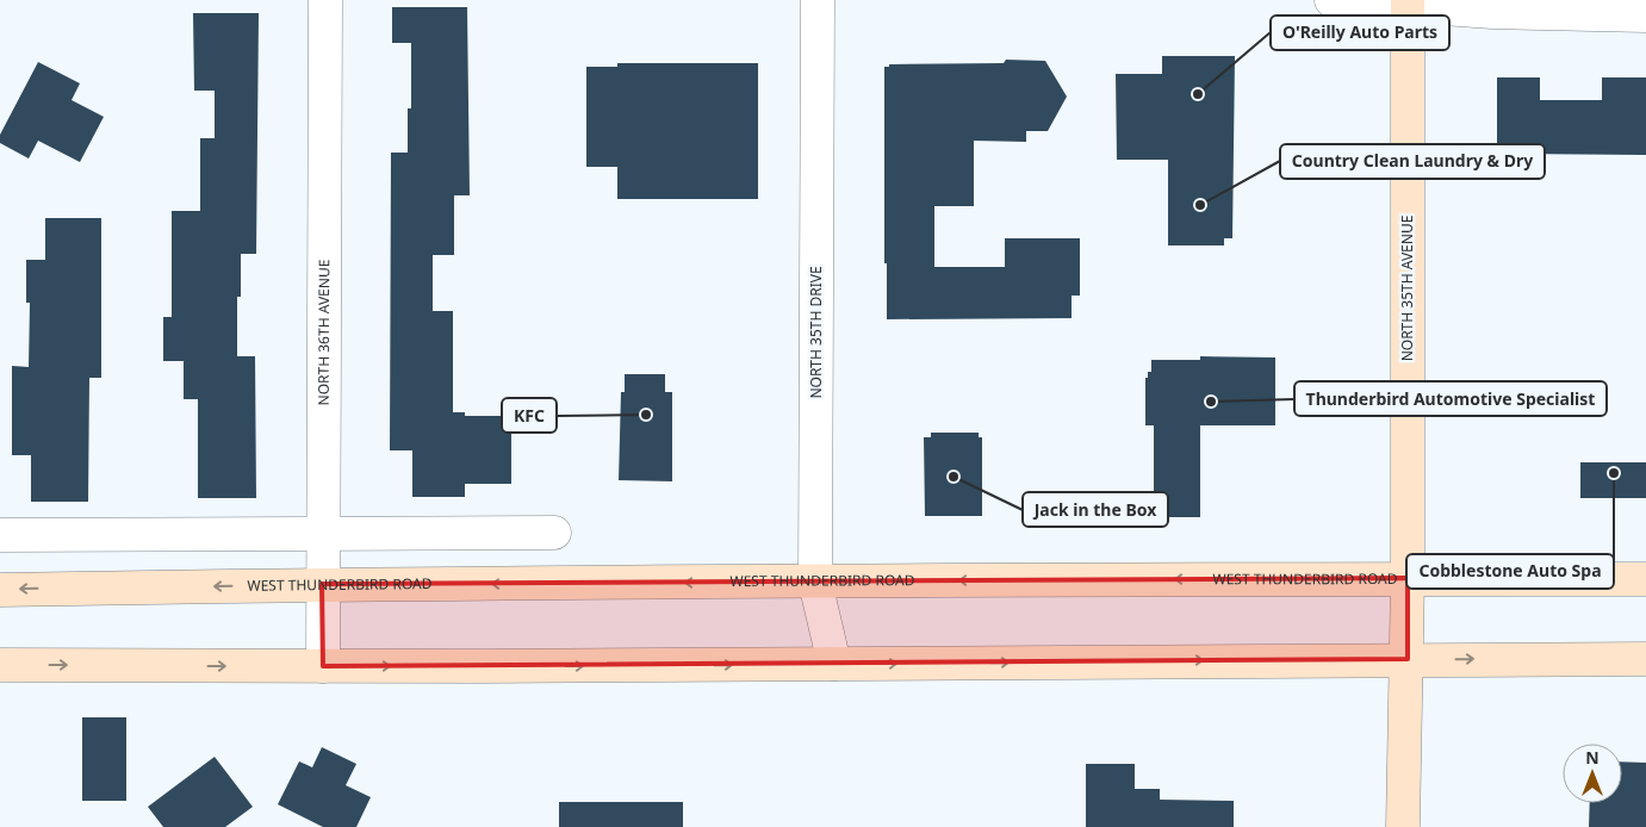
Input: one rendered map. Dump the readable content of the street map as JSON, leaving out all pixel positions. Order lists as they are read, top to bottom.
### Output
{
  "streets": {
    "main road": ["NORTH 35TH AVENUE", "WEST THUNDERBIRD ROAD"],
    "street": ["NORTH 36TH AVENUE", "NORTH 35TH DRIVE"]
  },
  "crossings": [
    ["NORTH 35TH AVENUE", "WEST THUNDERBIRD ROAD"],
    ["NORTH 36TH AVENUE", "WEST THUNDERBIRD ROAD"],
    ["NORTH 35TH DRIVE", "WEST THUNDERBIRD ROAD"]
  ],
  "places": [
    "O'Reilly Auto Parts",
    "Country Clean Laundry & Dry",
    "Thunderbird Automotive Specialist",
    "KFC",
    "Cobblestone Auto Spa",
    "Jack in the Box"
  ],
  "north": "top"
}
